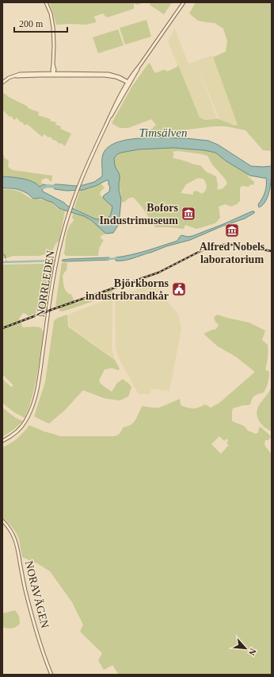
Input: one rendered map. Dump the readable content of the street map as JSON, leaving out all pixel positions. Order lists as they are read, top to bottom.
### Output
{
  "streets": {
    "street": ["NORRLEDEN", "NORAVÄGEN"]
  },
  "water": ["Timsälven"],
  "places": {
    "museum": ["Bofors Industrimuseum", "Alfred Nobels laboratorium"],
    "public building": ["Björkborns industribrandkår"]
  },
  "scale_bar": "200 m",
  "north": "bottom right"
}
